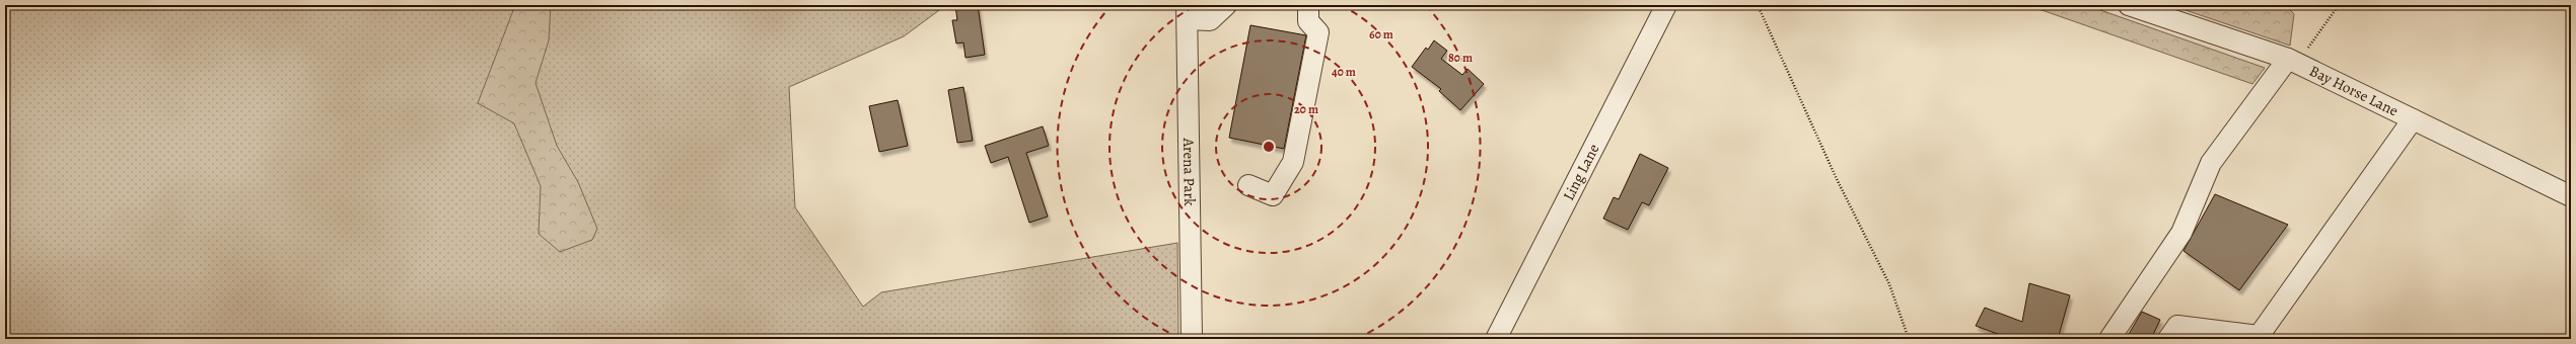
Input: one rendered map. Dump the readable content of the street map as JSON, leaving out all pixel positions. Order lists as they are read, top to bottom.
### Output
{
  "streets": {
    "street": ["Bay Horse Lane", "Arena Park", "Ling Lane"]
  },
  "rings": [
    "60 m",
    "80 m",
    "40 m",
    "20 m"
  ]
}
